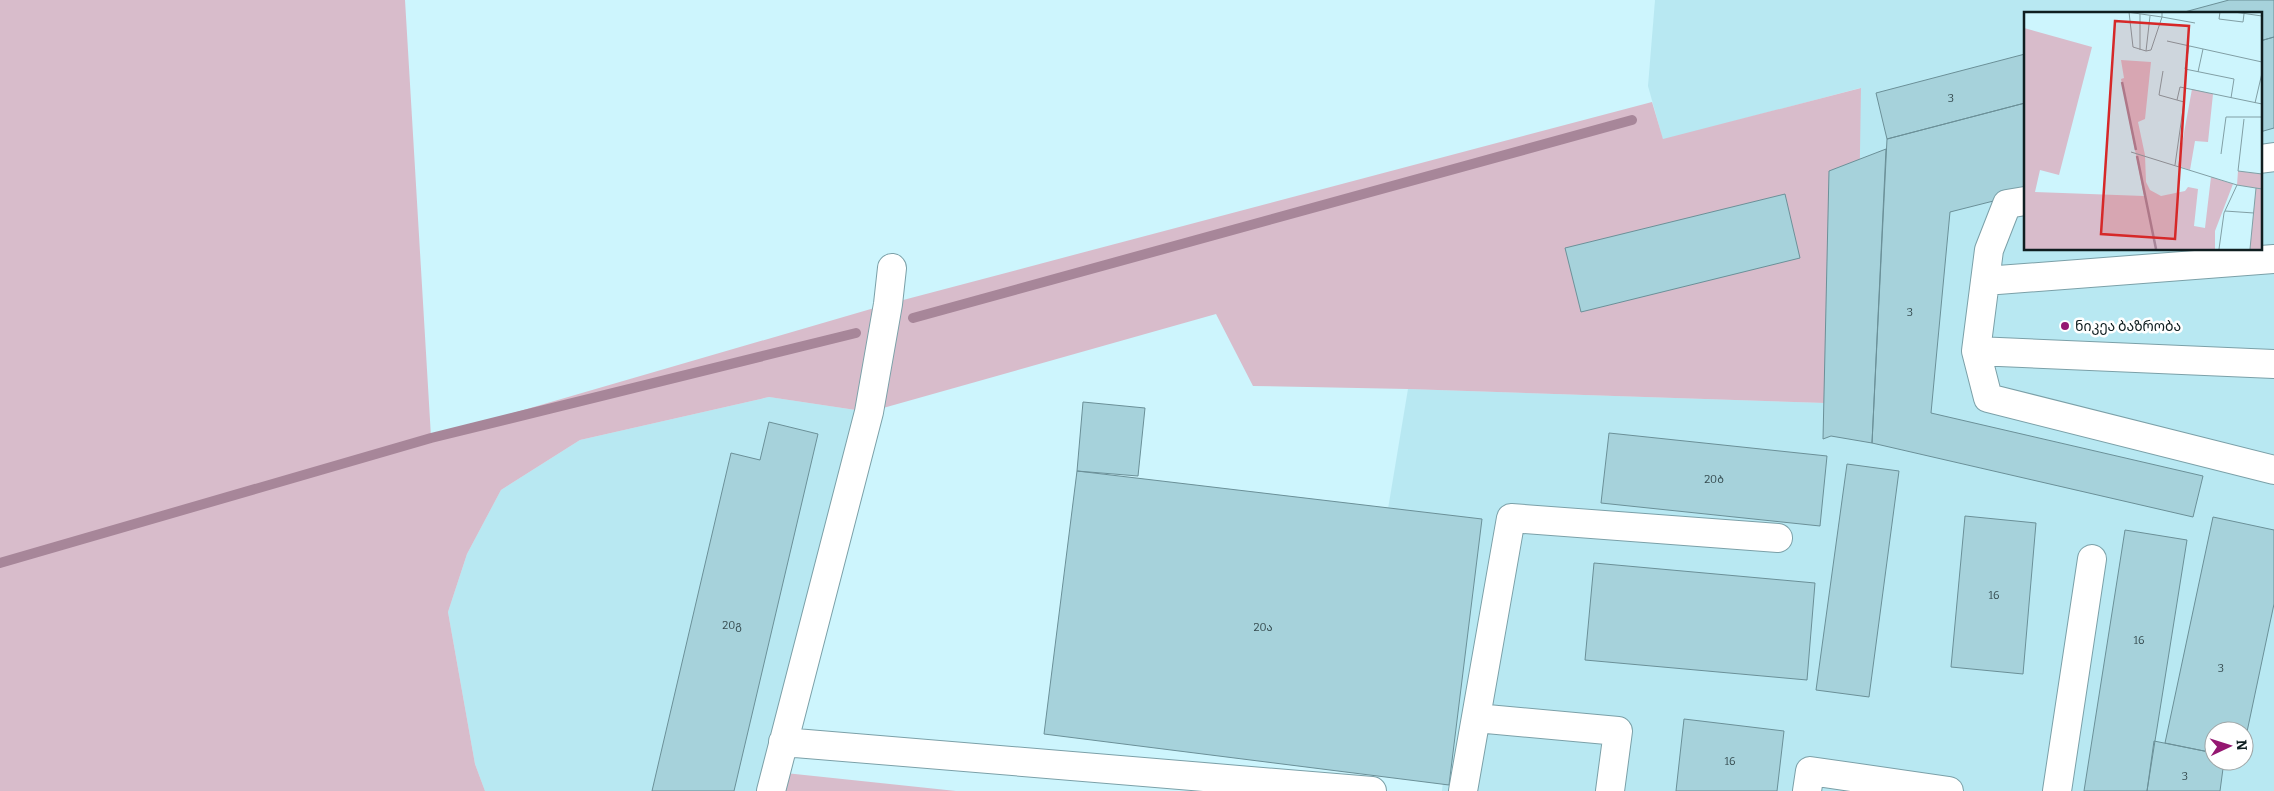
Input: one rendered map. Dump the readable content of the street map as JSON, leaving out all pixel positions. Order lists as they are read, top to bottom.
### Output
{
  "places": ["ნიკეა ბაზრობა"],
  "house_numbers": [
    "3",
    "3",
    "20ბ",
    "16",
    "20გ",
    "20ა",
    "16",
    "3",
    "16",
    "3"
  ],
  "north": "right"
}
